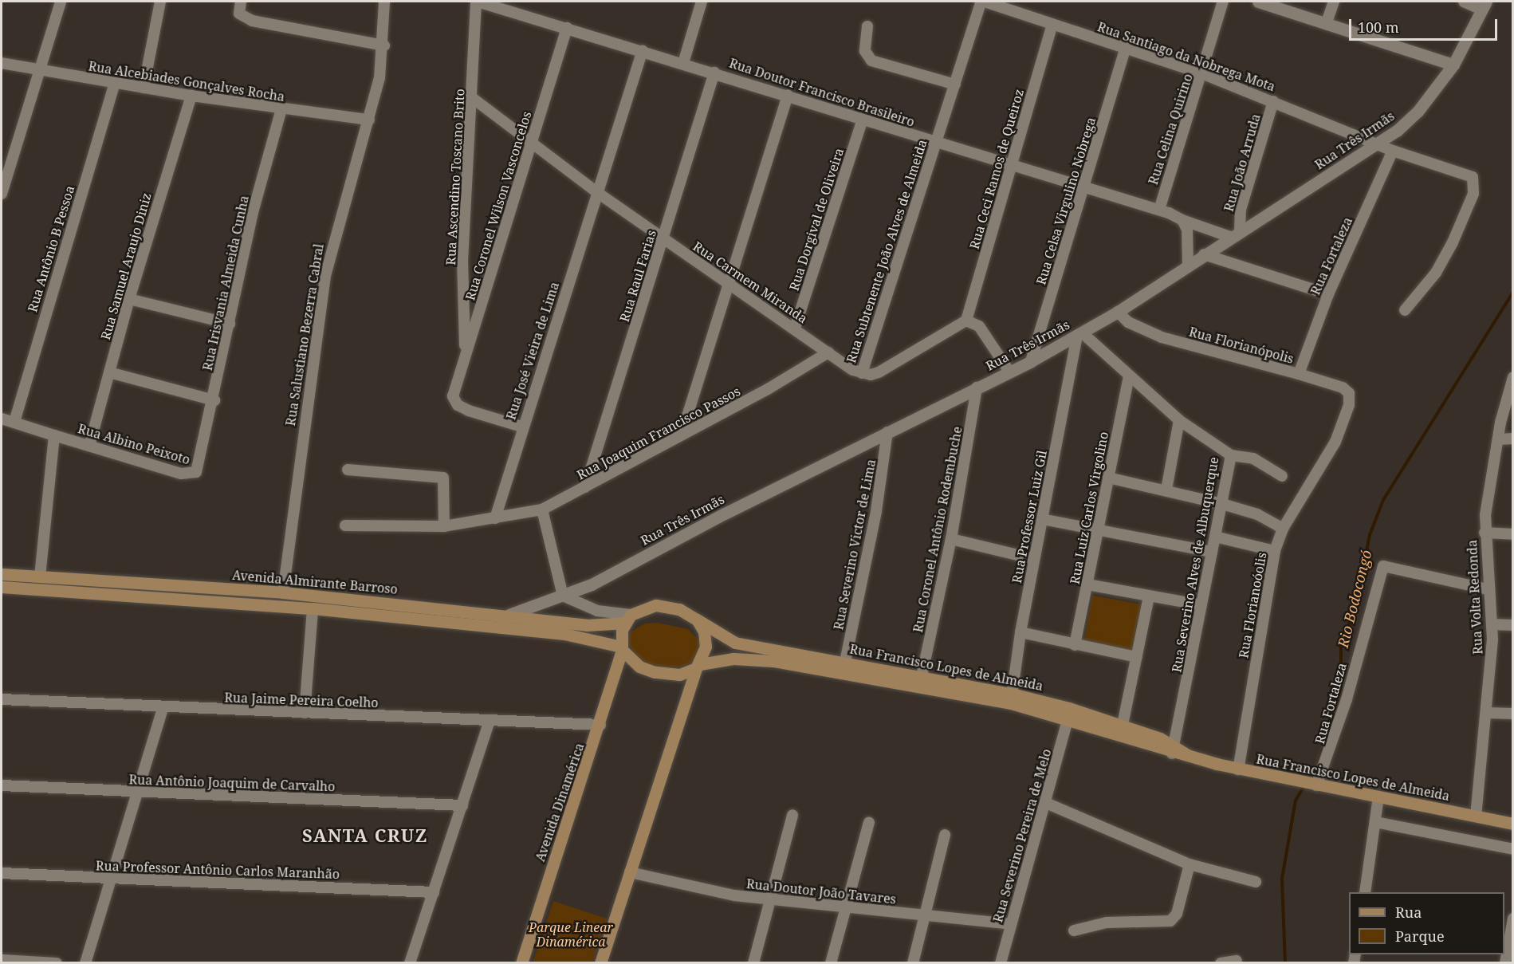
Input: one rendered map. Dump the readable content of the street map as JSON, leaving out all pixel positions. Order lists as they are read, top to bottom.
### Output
{
  "streets": {
    "main road": ["Avenida Almirante Barroso", "Rua Francisco Lopes de Almeida", "Avenida Dinamérica"],
    "street": [
      "Rua Santiago da Nobrega Mota",
      "Rua Alcebiades Gonçalves Rocha",
      "Rua Doutor Francisco Brasileiro",
      "Rua Celina Quirino",
      "Rua Três Irmãs",
      "Rua João Arruda",
      "Rua Ceci Ramos de Queiroz",
      "Rua Ascendino Toscano Brito",
      "Rua Celsa Virgulino Nobrega",
      "Rua Coronel Wilson Vasconcelos",
      "Rua Dorgival de Oliveira",
      "Rua Antônio B Pessoa",
      "Rua Subtenente João Alves de Almeida",
      "Rua Fortaleza",
      "Rua Samuel Araujo Diniz",
      "Rua Raul Farias",
      "Rua Carmem Miranda",
      "Rua Irisvania Almeida Cunha",
      "Rua Salustiano Bezerra Cabral",
      "Rua Florianópolis",
      "Rua José Vieira de Lima",
      "Rua Joaquim Francisco Passos",
      "Rua Albino Peixoto",
      "Rua Luiz Carlos Virgolino",
      "Rua Professor Luiz Gil",
      "Rua Coronel Antônio Rodembuche",
      "Rua Severino Victor de Lima",
      "Rua Severino Alves de Albuquerque",
      "Rua Volta Redonda",
      "Rua Florianoóolis",
      "Rua Jaime Pereira Coelho",
      "Rua Antônio Joaquim de Carvalho",
      "Rua Severino Pereira de Melo",
      "Rua Professor Antônio Carlos Maranhão",
      "Rua Doutor João Tavares"
    ]
  },
  "crossings": [
    ["Rua Santiago da Nobrega Mota", "Rua Celina Quirino"],
    ["Rua Santiago da Nobrega Mota", "Rua Três Irmãs"],
    ["Rua Santiago da Nobrega Mota", "Rua João Arruda"],
    ["Rua Santiago da Nobrega Mota", "Rua Ceci Ramos de Queiroz"],
    ["Rua Santiago da Nobrega Mota", "Rua Celsa Virgulino Nobrega"],
    ["Rua Santiago da Nobrega Mota", "Rua Subtenente João Alves de Almeida"],
    ["Rua Santiago da Nobrega Mota", "Rua Fortaleza"],
    ["Rua Alcebiades Gonçalves Rocha", "Rua Antônio B Pessoa"],
    ["Rua Alcebiades Gonçalves Rocha", "Rua Samuel Araujo Diniz"],
    ["Rua Alcebiades Gonçalves Rocha", "Rua Irisvania Almeida Cunha"],
    ["Rua Alcebiades Gonçalves Rocha", "Rua Salustiano Bezerra Cabral"],
    ["Rua Doutor Francisco Brasileiro", "Rua Celina Quirino"],
    ["Rua Doutor Francisco Brasileiro", "Rua Ceci Ramos de Queiroz"],
    ["Rua Doutor Francisco Brasileiro", "Rua Ascendino Toscano Brito"],
    ["Rua Doutor Francisco Brasileiro", "Rua Celsa Virgulino Nobrega"],
    ["Rua Doutor Francisco Brasileiro", "Rua Coronel Wilson Vasconcelos"],
    ["Rua Doutor Francisco Brasileiro", "Rua Dorgival de Oliveira"],
    ["Rua Doutor Francisco Brasileiro", "Rua Subtenente João Alves de Almeida"],
    ["Rua Doutor Francisco Brasileiro", "Rua Raul Farias"],
    ["Rua Doutor Francisco Brasileiro", "Rua José Vieira de Lima"],
    ["Rua Três Irmãs", "Rua João Arruda"],
    ["Rua Três Irmãs", "Rua Celsa Virgulino Nobrega"],
    ["Rua Três Irmãs", "Rua Florianópolis"],
    ["Rua Três Irmãs", "Rua Professor Luiz Gil"],
    ["Rua Três Irmãs", "Rua Coronel Antônio Rodembuche"],
    ["Rua Três Irmãs", "Rua Severino Victor de Lima"],
    ["Rua Três Irmãs", "Rua Severino Alves de Albuquerque"],
    ["Rua Três Irmãs", "Avenida Almirante Barroso"],
    ["Rua Ascendino Toscano Brito", "Rua Coronel Wilson Vasconcelos"],
    ["Rua Ascendino Toscano Brito", "Rua Carmem Miranda"],
    ["Rua Coronel Wilson Vasconcelos", "Rua Carmem Miranda"],
    ["Rua Coronel Wilson Vasconcelos", "Rua José Vieira de Lima"],
    ["Rua Dorgival de Oliveira", "Rua Carmem Miranda"],
    ["Rua Antônio B Pessoa", "Rua Albino Peixoto"],
    ["Rua Subtenente João Alves de Almeida", "Rua Carmem Miranda"],
    ["Rua Fortaleza", "Rua Florianópolis"],
    ["Rua Fortaleza", "Rua Volta Redonda"],
    ["Rua Fortaleza", "Rua Francisco Lopes de Almeida"],
    ["Rua Samuel Araujo Diniz", "Rua Albino Peixoto"],
    ["Rua Raul Farias", "Rua Carmem Miranda"],
    ["Rua Raul Farias", "Rua Joaquim Francisco Passos"],
    ["Rua Carmem Miranda", "Rua José Vieira de Lima"],
    ["Rua Carmem Miranda", "Rua Joaquim Francisco Passos"],
    ["Rua Irisvania Almeida Cunha", "Rua Albino Peixoto"],
    ["Rua Salustiano Bezerra Cabral", "Avenida Almirante Barroso"],
    ["Rua Florianópolis", "Rua Florianoóolis"],
    ["Rua José Vieira de Lima", "Rua Joaquim Francisco Passos"],
    ["Rua Luiz Carlos Virgolino", "Rua Severino Alves de Albuquerque"],
    ["Rua Professor Luiz Gil", "Rua Severino Alves de Albuquerque"],
    ["Rua Professor Luiz Gil", "Rua Francisco Lopes de Almeida"],
    ["Rua Coronel Antônio Rodembuche", "Rua Francisco Lopes de Almeida"],
    ["Rua Severino Victor de Lima", "Rua Francisco Lopes de Almeida"],
    ["Rua Severino Alves de Albuquerque", "Rua Francisco Lopes de Almeida"],
    ["Avenida Almirante Barroso", "Rua Francisco Lopes de Almeida"],
    ["Avenida Almirante Barroso", "Avenida Dinamérica"],
    ["Rua Volta Redonda", "Rua Francisco Lopes de Almeida"],
    ["Rua Florianoóolis", "Rua Francisco Lopes de Almeida"],
    ["Rua Francisco Lopes de Almeida", "Avenida Dinamérica"],
    ["Rua Francisco Lopes de Almeida", "Rua Severino Pereira de Melo"],
    ["Rua Jaime Pereira Coelho", "Avenida Dinamérica"],
    ["Rua Severino Pereira de Melo", "Rua Doutor João Tavares"]
  ],
  "districts": ["SANTA CRUZ"],
  "water": ["Rio Bodocongó"],
  "parks": ["Parque Linear Dinamérica"],
  "legend": ["Rua", "Parque"],
  "scale_bar": "100 m"
}
